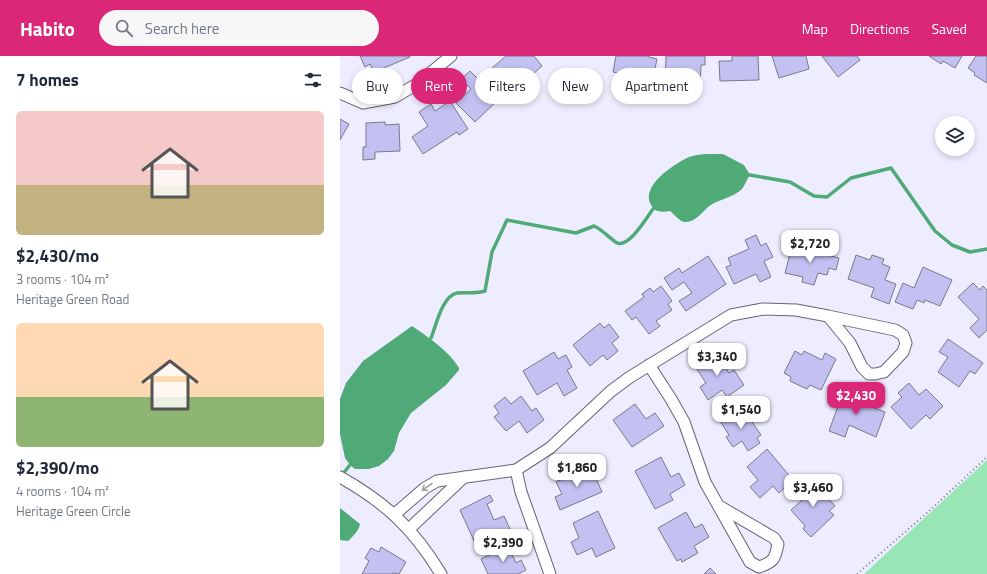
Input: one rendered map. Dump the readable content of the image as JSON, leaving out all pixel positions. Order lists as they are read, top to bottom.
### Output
{
  "page": {
    "header": "Habito",
    "search": "Search here",
    "nav": ["Map", "Directions", "Saved"],
    "heading": "7 homes",
    "chip": [
      "Buy",
      "Rent",
      "Filters",
      "New",
      "Apartment"
    ],
    "list": [
      {
        "name": "$2,430/mo",
        "note": "3 rooms · 104 m² · Heritage Green Road"
      },
      {
        "name": "$2,390/mo",
        "note": "4 rooms · 104 m² · Heritage Green Circle"
      }
    ],
    "price": [
      "$2,720",
      "$3,340",
      "$2,430",
      "$1,540",
      "$1,860",
      "$3,460",
      "$2,390"
    ]
  }
}
